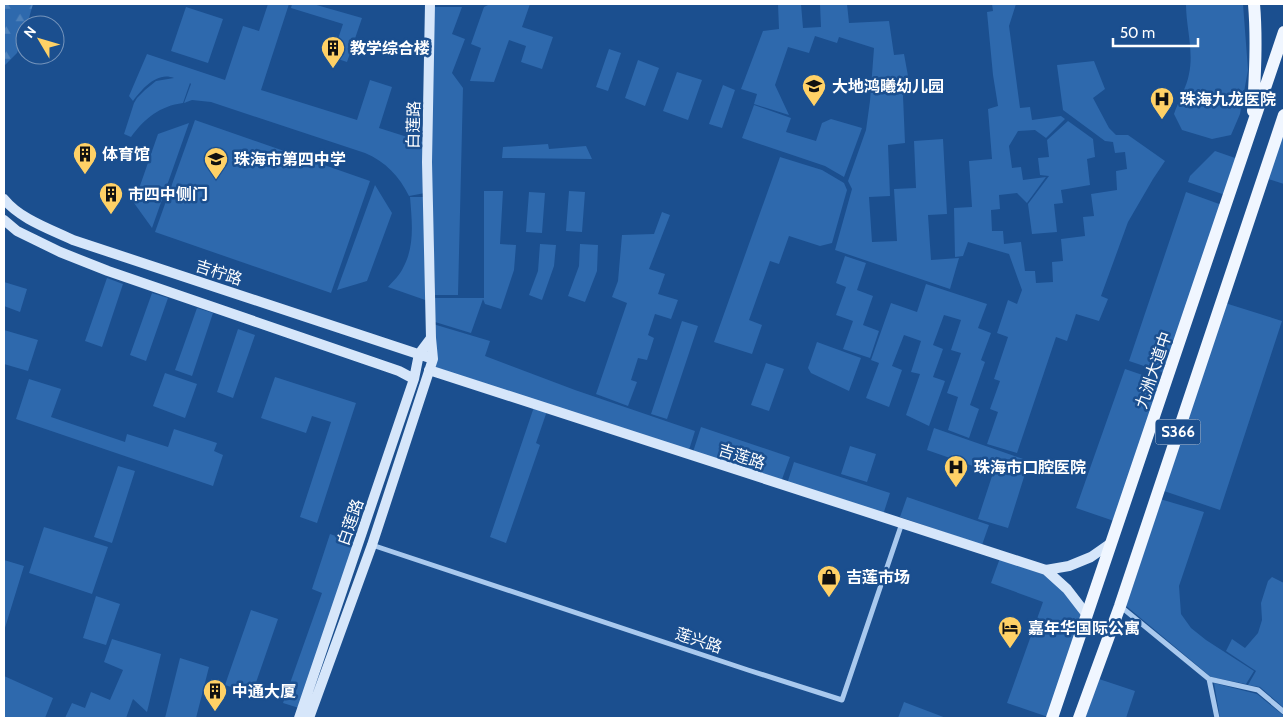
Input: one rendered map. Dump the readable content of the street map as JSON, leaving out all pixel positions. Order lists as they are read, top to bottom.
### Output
{
  "streets": {
    "main road": [
      "白莲路",
      "吉柠路",
      "九洲大道中",
      "S366",
      "吉莲路"
    ],
    "street": ["莲兴路"]
  },
  "crossings": [
    ["白莲路", "吉柠路"],
    ["白莲路", "吉莲路"],
    ["白莲路", "莲兴路"],
    ["吉莲路", "莲兴路"]
  ],
  "places": {
    "building": [
      "教学综合楼",
      "体育馆",
      "市四中侧门",
      "中通大厦"
    ],
    "school or university": ["大地鸿曦幼儿园", "珠海市第四中学"],
    "hospital": ["珠海九龙医院", "珠海市口腔医院"],
    "shop": ["吉莲市场"],
    "hotel": ["嘉年华国际公寓"]
  },
  "scale_bar": "50 m",
  "north": "top left"
}
